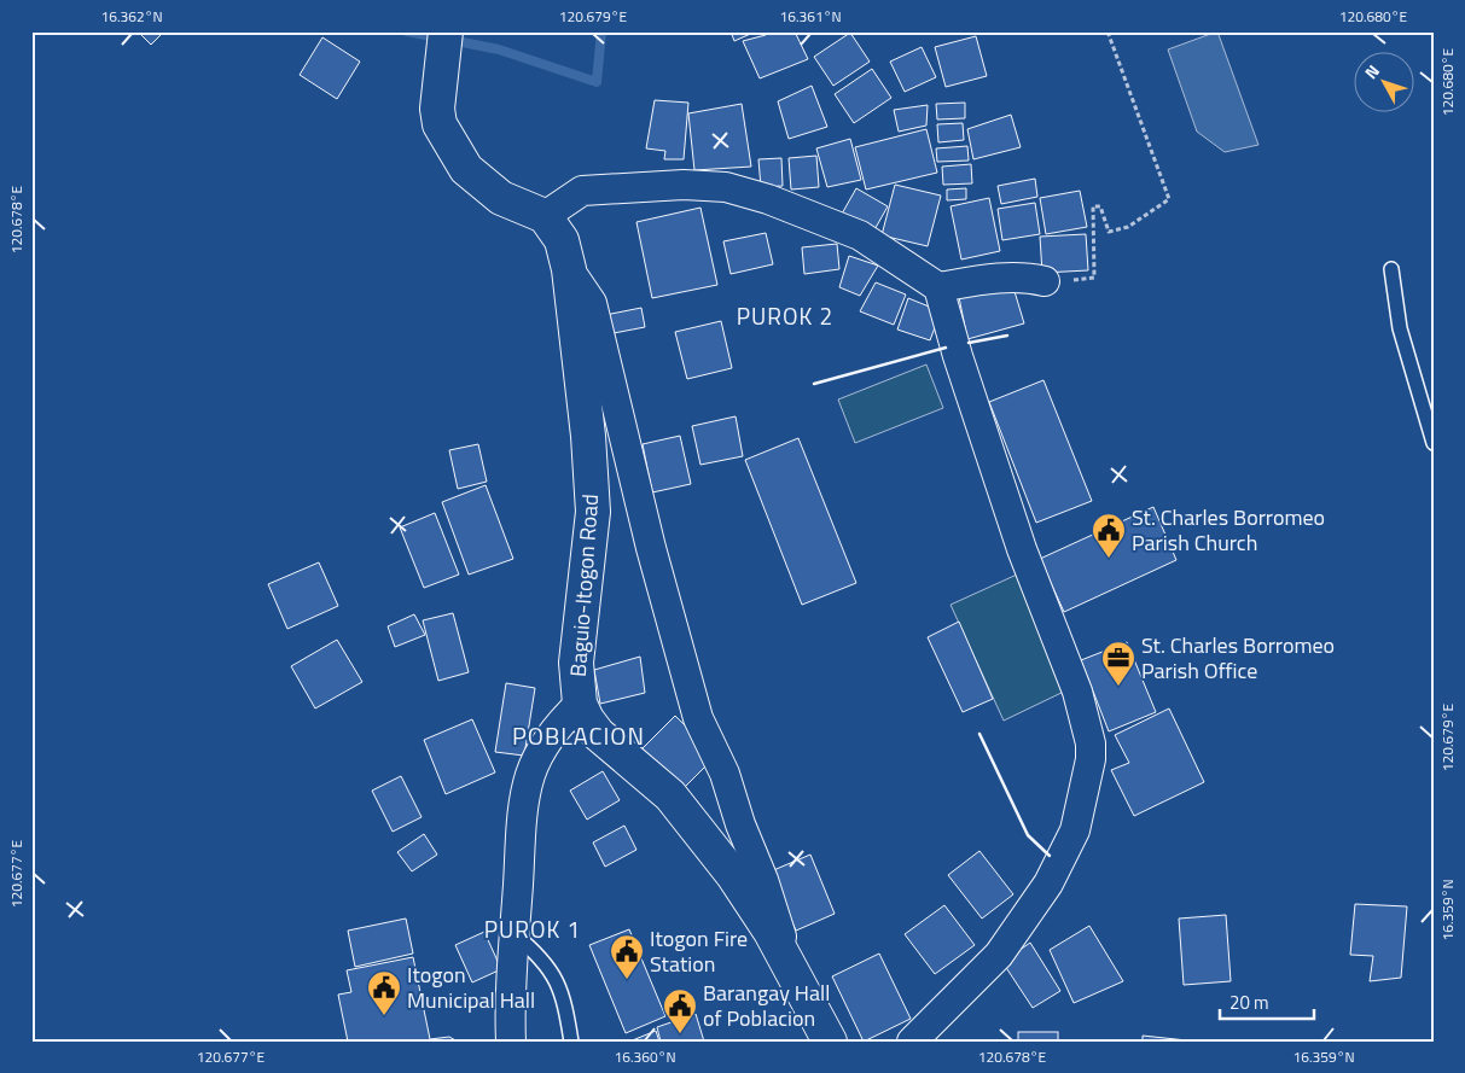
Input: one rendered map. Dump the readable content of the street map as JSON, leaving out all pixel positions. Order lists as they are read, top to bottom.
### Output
{
  "streets": {
    "main road": ["Baguio-Itogon Road"]
  },
  "districts": ["PUROK 2", "POBLACION", "PUROK 1"],
  "places": {
    "public building": [
      "St. Charles Borromeo Parish Church",
      "Itogon Fire Station",
      "Itogon Municipal Hall",
      "Barangay Hall of Poblacion"
    ],
    "office": ["St. Charles Borromeo Parish Office"]
  },
  "scale_bar": "20 m",
  "north": "top left",
  "coordinates": [
    "16.362°N",
    "120.679°E",
    "16.361°N",
    "120.680°E",
    "120.678°E",
    "120.677°E",
    "16.359°N",
    "16.360°N"
  ]
}
